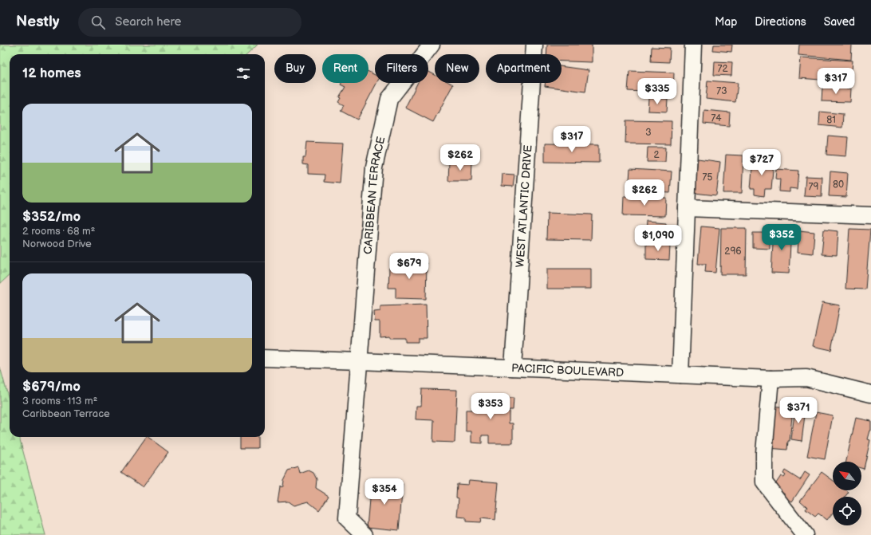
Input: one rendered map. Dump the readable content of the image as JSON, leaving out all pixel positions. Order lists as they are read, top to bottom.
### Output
{
  "streets": {
    "street": ["CARIBBEAN TERRACE", "WEST ATLANTIC DRIVE", "PACIFIC BOULEVARD"]
  },
  "crossings": [
    ["CARIBBEAN TERRACE", "PACIFIC BOULEVARD"],
    ["WEST ATLANTIC DRIVE", "PACIFIC BOULEVARD"]
  ],
  "house_numbers": [
    "72",
    "73",
    "74",
    "81",
    "3",
    "2",
    "75",
    "80",
    "79",
    "296"
  ],
  "north": "top left",
  "page": {
    "header": "Nestly",
    "search": "Search here",
    "nav": ["Map", "Directions", "Saved"],
    "chip": [
      "Buy",
      "Rent",
      "Filters",
      "New",
      "Apartment"
    ],
    "heading": "12 homes",
    "price": [
      "$317",
      "$335",
      "$317",
      "$262",
      "$727",
      "$262",
      "$352",
      "$1,090",
      "$679",
      "$353",
      "$371",
      "$354"
    ],
    "list": [
      {
        "name": "$352/mo",
        "note": "2 rooms · 68 m² · Norwood Drive"
      },
      {
        "name": "$679/mo",
        "note": "3 rooms · 113 m² · Caribbean Terrace"
      }
    ]
  }
}
